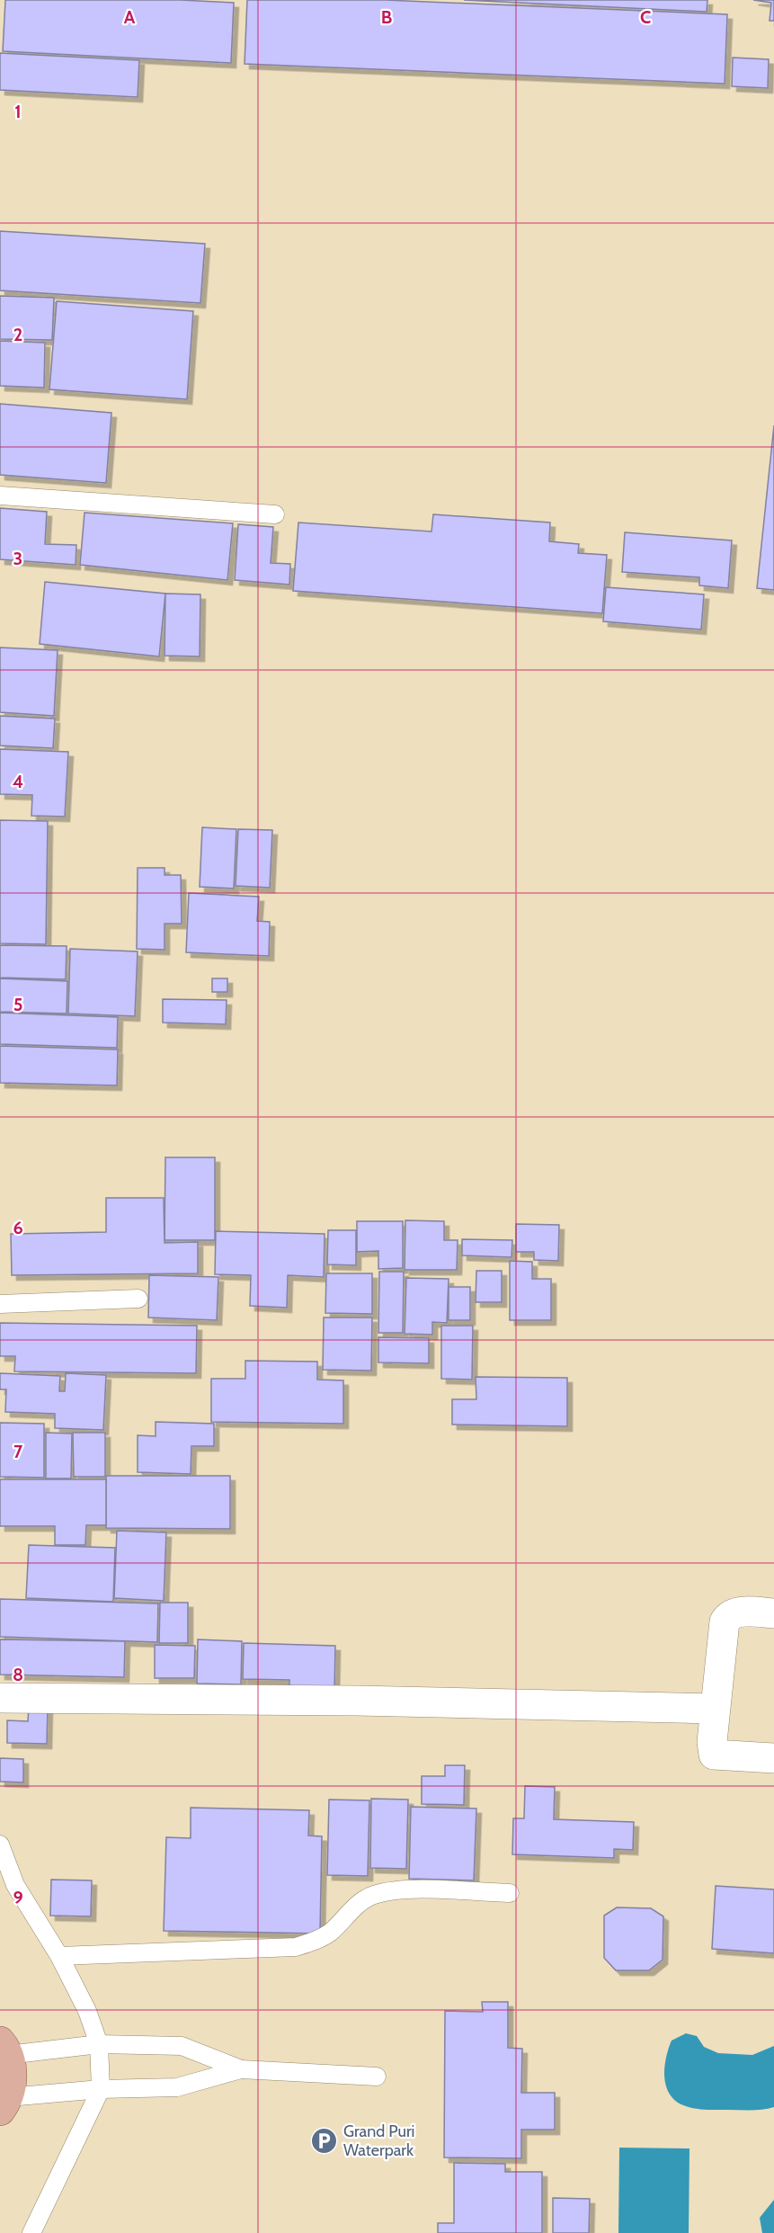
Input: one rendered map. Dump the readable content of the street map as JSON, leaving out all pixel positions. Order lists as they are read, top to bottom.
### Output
{
  "places": {
    "parking": ["Grand Puri Waterpark"]
  },
  "grid": {
    "columns": ["A", "B", "C"],
    "rows": [
      "1",
      "2",
      "3",
      "4",
      "5",
      "6",
      "7",
      "8",
      "9"
    ]
  }
}
